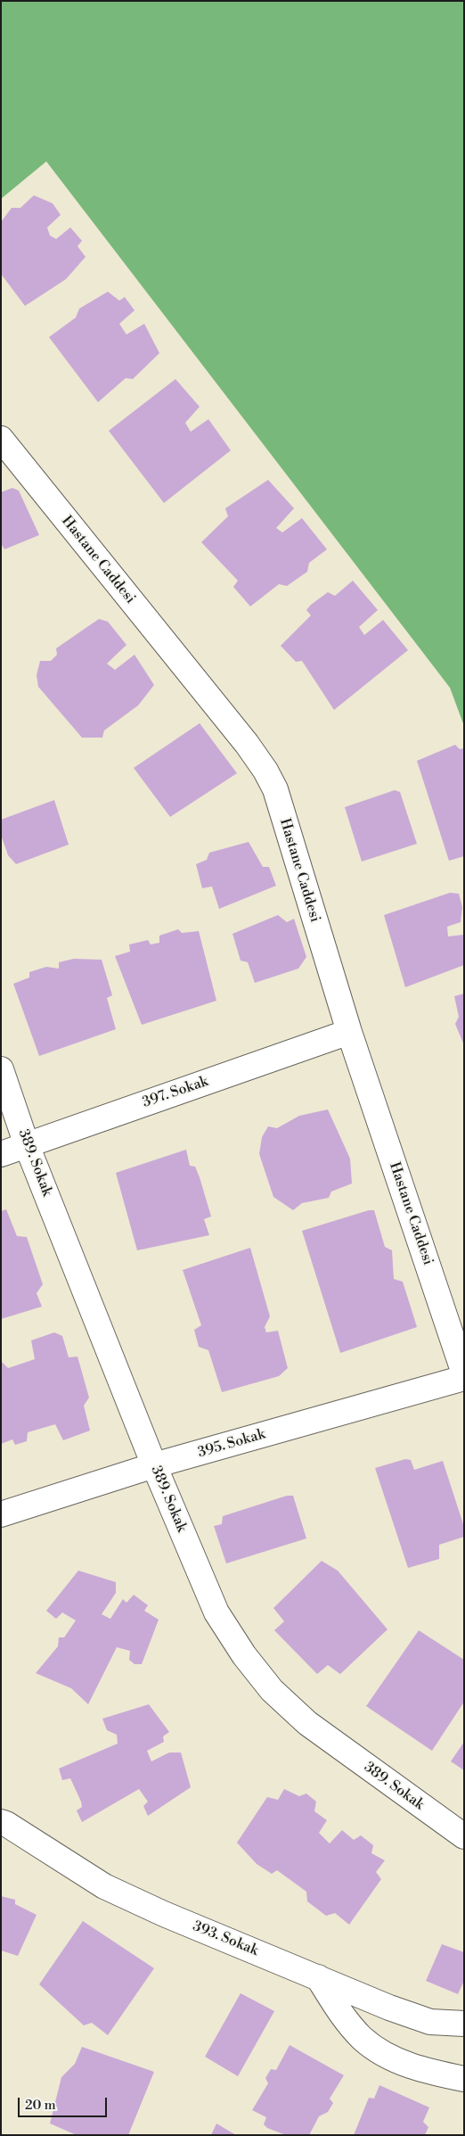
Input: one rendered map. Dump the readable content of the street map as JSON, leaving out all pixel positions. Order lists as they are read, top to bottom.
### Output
{
  "streets": {
    "street": [
      "Hastane Caddesi",
      "397. Sokak",
      "389. Sokak",
      "395. Sokak",
      "393. Sokak"
    ]
  },
  "crossings": [
    ["Hastane Caddesi", "397. Sokak"],
    ["397. Sokak", "389. Sokak"],
    ["389. Sokak", "395. Sokak"]
  ],
  "scale_bar": "20 m"
}
